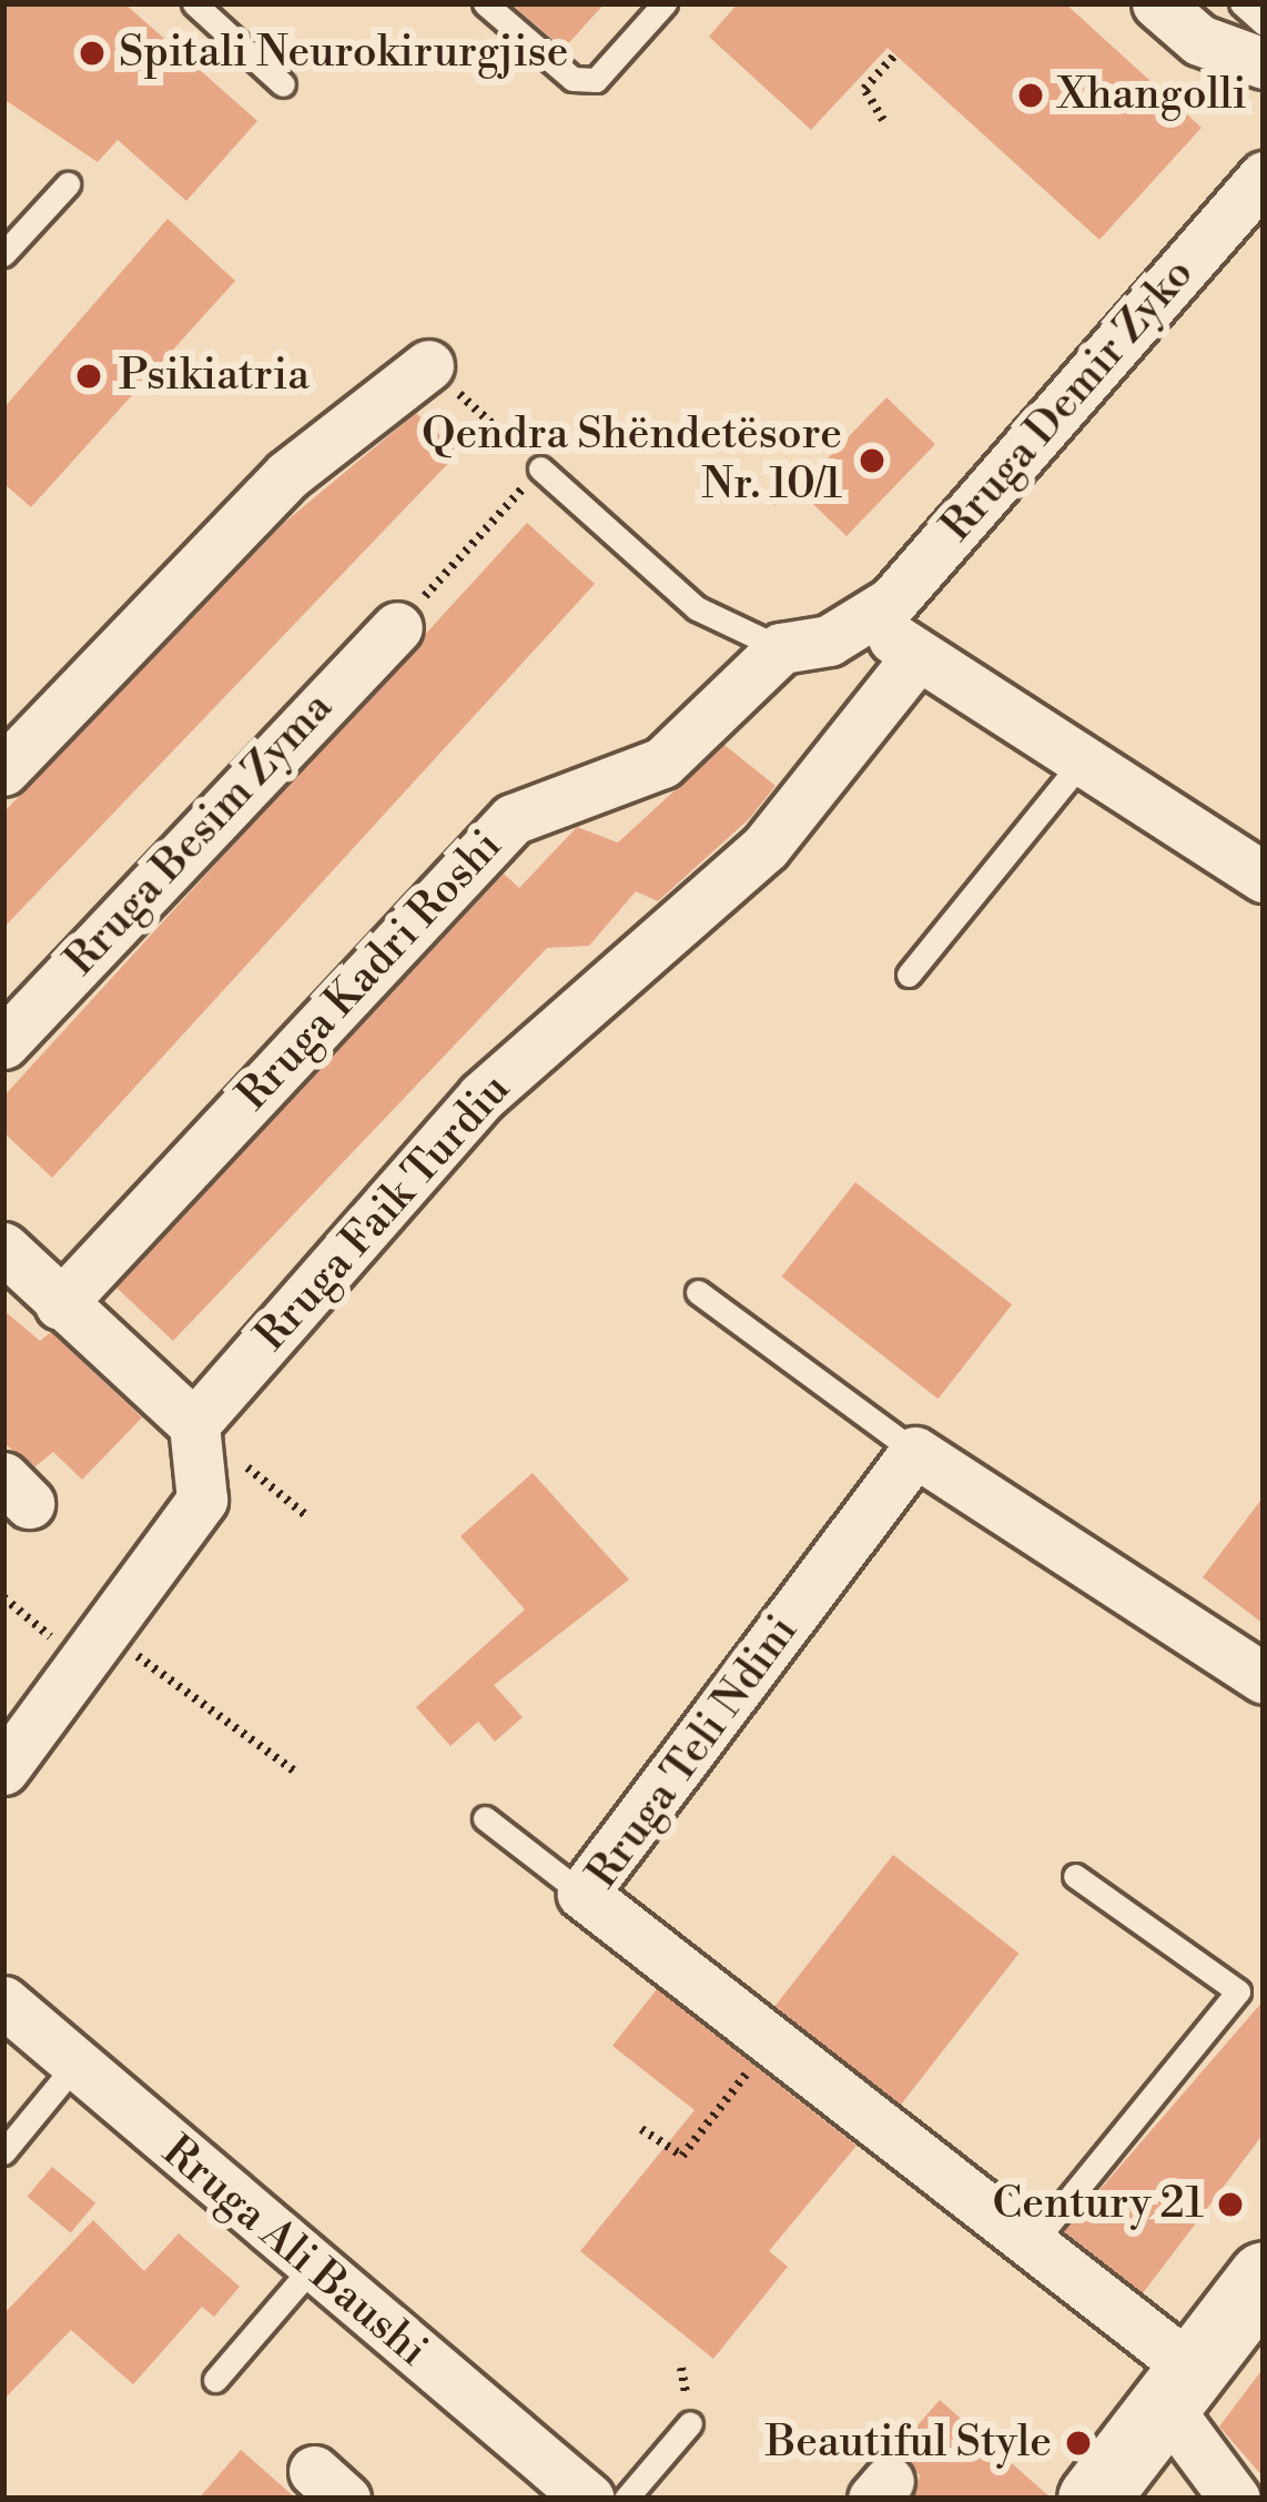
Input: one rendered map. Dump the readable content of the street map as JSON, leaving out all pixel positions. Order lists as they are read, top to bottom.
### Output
{
  "streets": {
    "street": [
      "Rruga Demir Zyko",
      "Rruga Besim Zyma",
      "Rruga Kadri Roshi",
      "Rruga Faik Turdiu",
      "Rruga Teli Ndini",
      "Rruga Ali Baushi"
    ]
  },
  "places": [
    "Spitali Neurokirurgjise",
    "Xhangolli",
    "Psikiatria",
    "Qendra Shëndetësore Nr. 10/1",
    "Century 21",
    "Beautiful Style"
  ]
}
